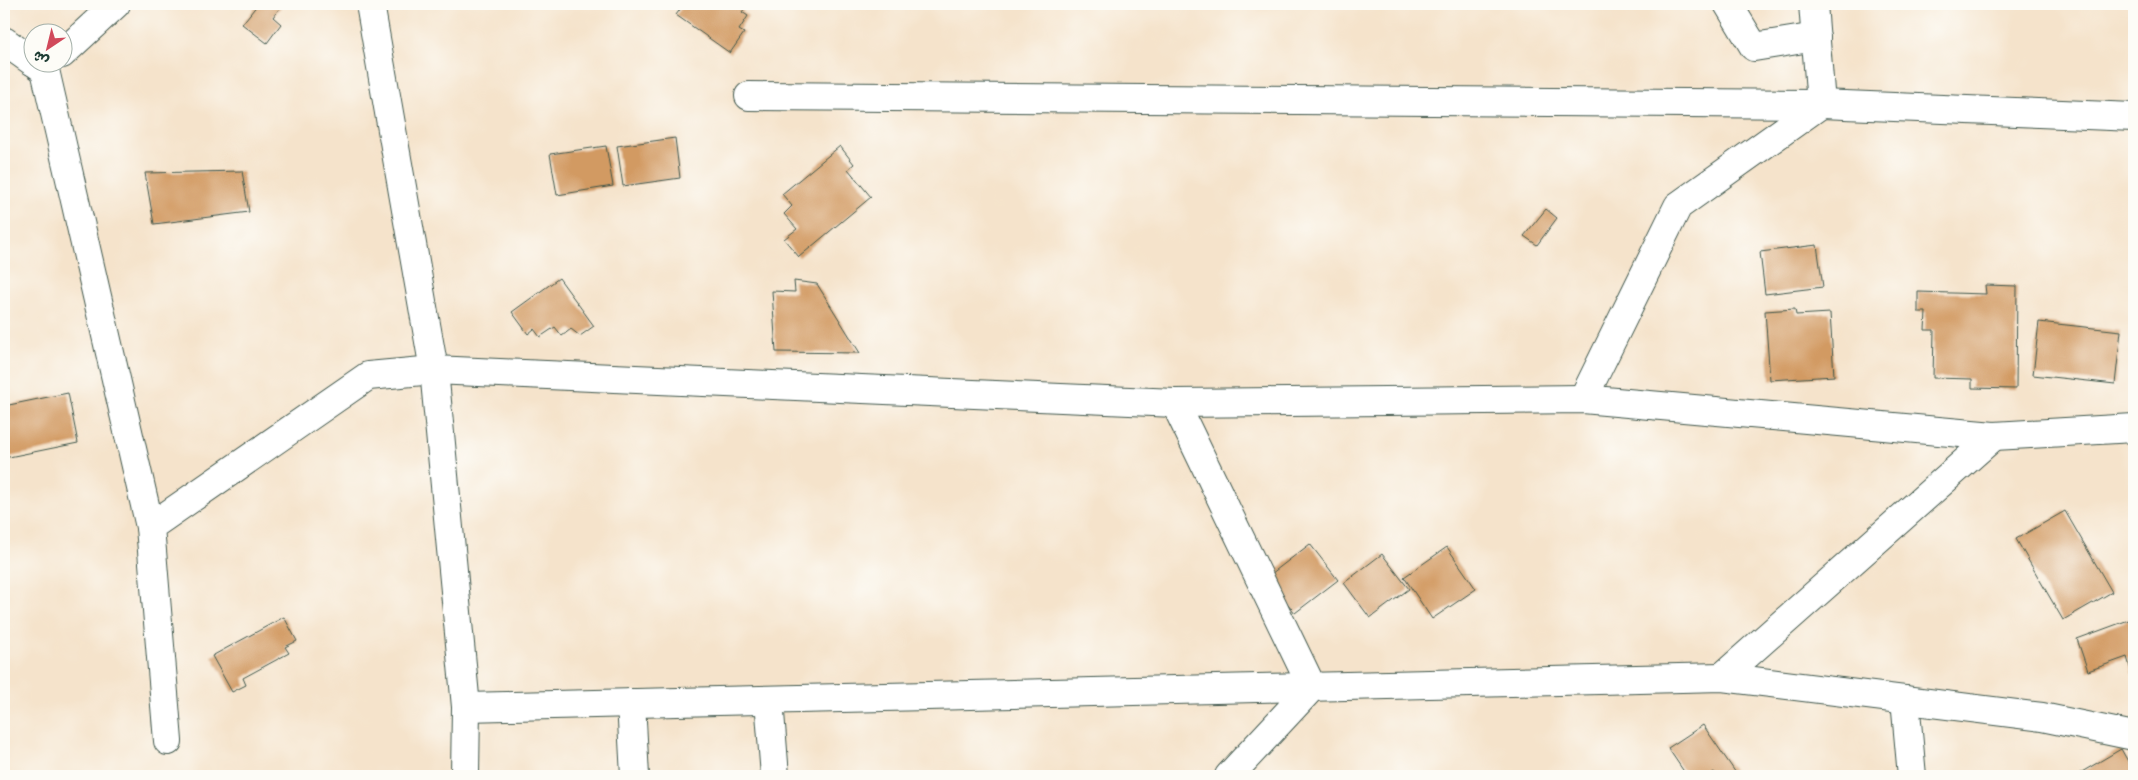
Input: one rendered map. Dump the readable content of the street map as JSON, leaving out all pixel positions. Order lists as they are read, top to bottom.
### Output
{
  "north": "bottom left"
}
